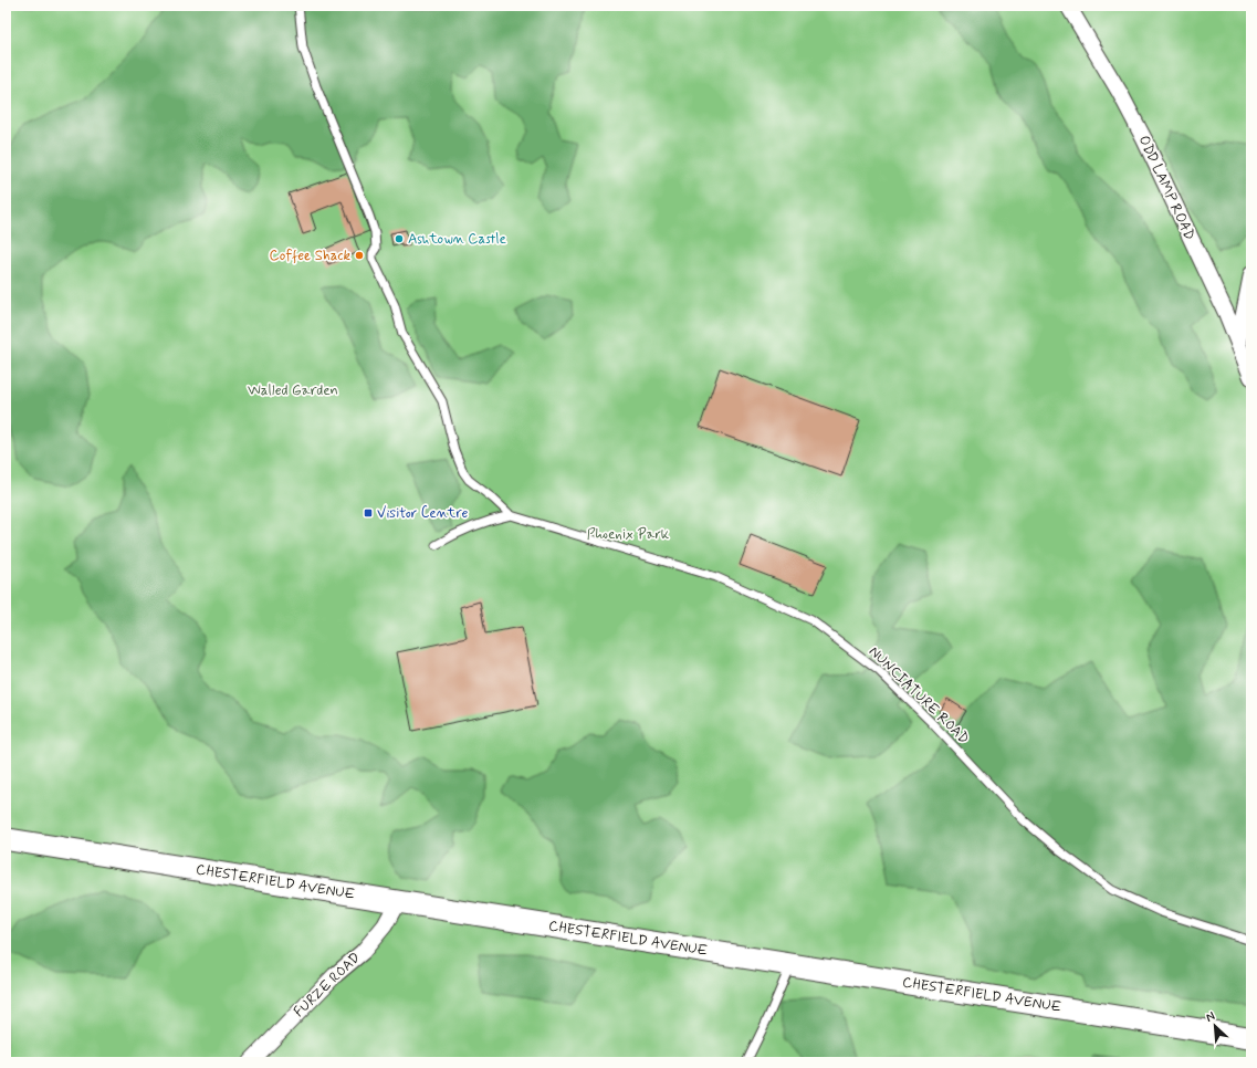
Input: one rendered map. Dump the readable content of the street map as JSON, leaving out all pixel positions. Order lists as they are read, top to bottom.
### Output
{
  "streets": {
    "street": ["ODD LAMP ROAD", "CHESTERFIELD AVENUE", "FURZE ROAD"],
    "lane": ["NUNCIATURE ROAD"]
  },
  "crossings": [
    ["CHESTERFIELD AVENUE", "FURZE ROAD"]
  ],
  "parks": ["Walled Garden", "Phoenix Park"],
  "places": {
    "other": ["Ashtown Castle", "Coffee Shack"],
    "transit": ["Visitor Centre"]
  },
  "north": "top left"
}
